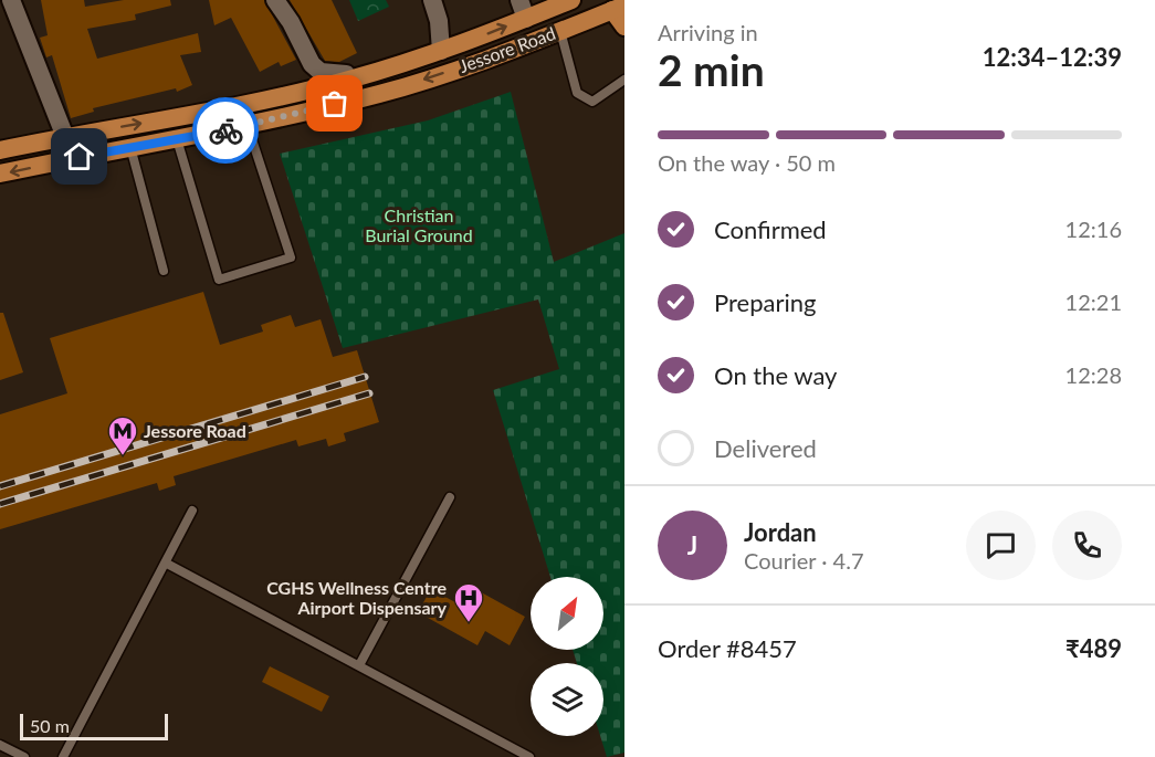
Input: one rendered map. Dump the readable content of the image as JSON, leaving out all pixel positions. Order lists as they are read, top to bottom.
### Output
{
  "streets": {
    "main road": ["Jessore Road"]
  },
  "parks": ["Christian Burial Ground"],
  "places": {
    "metro station": ["Jessore Road"],
    "hospital": ["CGHS Wellness Centre Airport Dispensary"]
  },
  "scale_bar": "50 m",
  "north": "top right",
  "page": {
    "heading": ["2 min", "Arriving in", "12:34–12:39"],
    "panel": [
      "Jordan",
      "Courier · 4.7",
      "Order #8457",
      "₹489"
    ],
    "bar": "On the way · 50 m",
    "list": [
      ["Confirmed", "12:16"],
      ["Preparing", "12:21"],
      ["On the way", "12:28"],
      "Delivered"
    ],
    "round": "J",
    "scale": "50 m"
  }
}
